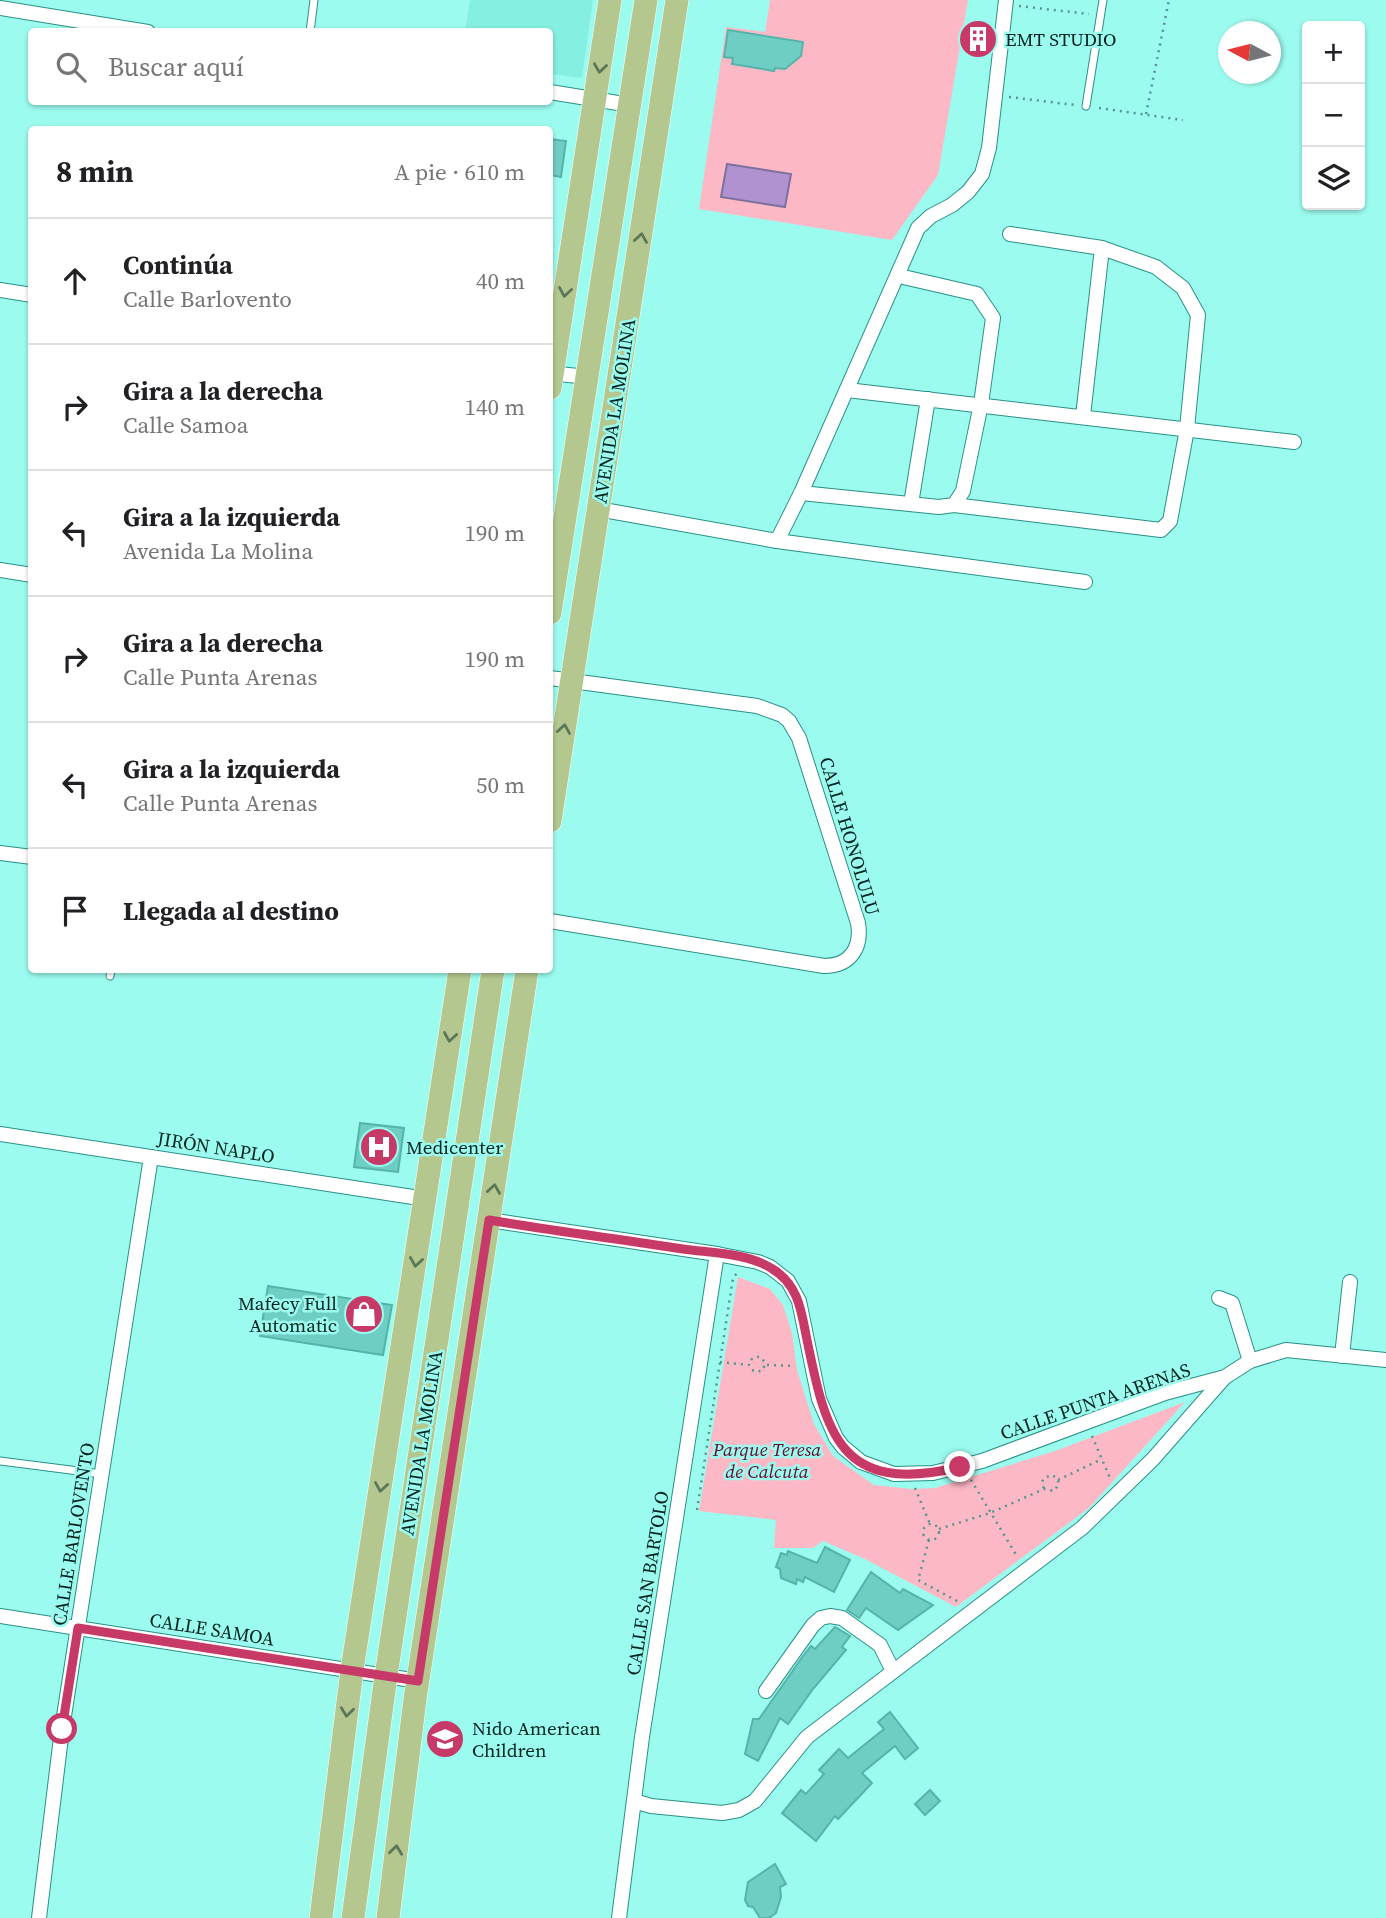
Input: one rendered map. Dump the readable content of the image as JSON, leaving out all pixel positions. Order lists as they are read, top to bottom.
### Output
{
  "streets": {
    "main road": ["AVENIDA LA MOLINA"],
    "street": [
      "CALLE HONOLULU",
      "JIRÓN NAPLO",
      "CALLE PUNTA ARENAS",
      "CALLE BARLOVENTO",
      "CALLE SAN BARTOLO",
      "CALLE SAMOA"
    ]
  },
  "crossings": [
    ["AVENIDA LA MOLINA", "CALLE HONOLULU"],
    ["AVENIDA LA MOLINA", "JIRÓN NAPLO"],
    ["AVENIDA LA MOLINA", "CALLE PUNTA ARENAS"],
    ["AVENIDA LA MOLINA", "CALLE SAMOA"],
    ["JIRÓN NAPLO", "CALLE BARLOVENTO"],
    ["CALLE PUNTA ARENAS", "CALLE SAN BARTOLO"],
    ["CALLE BARLOVENTO", "CALLE SAMOA"]
  ],
  "parks": ["Parque Teresa de Calcuta"],
  "places": {
    "building": ["EMT STUDIO"],
    "hospital": ["Medicenter"],
    "shop": ["Mafecy Full Automatic"],
    "school or university": ["Nido American Children"]
  },
  "north": "left",
  "page": {
    "map_buttons": ["+", "−"],
    "search": "Buscar aquí",
    "heading": ["8 min", "A pie · 610 m"],
    "list": [
      ["Continúa", "Calle Barlovento", "40 m"],
      ["Gira a la derecha", "Calle Samoa", "140 m"],
      ["Gira a la izquierda", "Avenida La Molina", "190 m"],
      ["Gira a la derecha", "Calle Punta Arenas", "190 m"],
      ["Gira a la izquierda", "Calle Punta Arenas", "50 m"],
      "Llegada al destino"
    ]
  }
}
